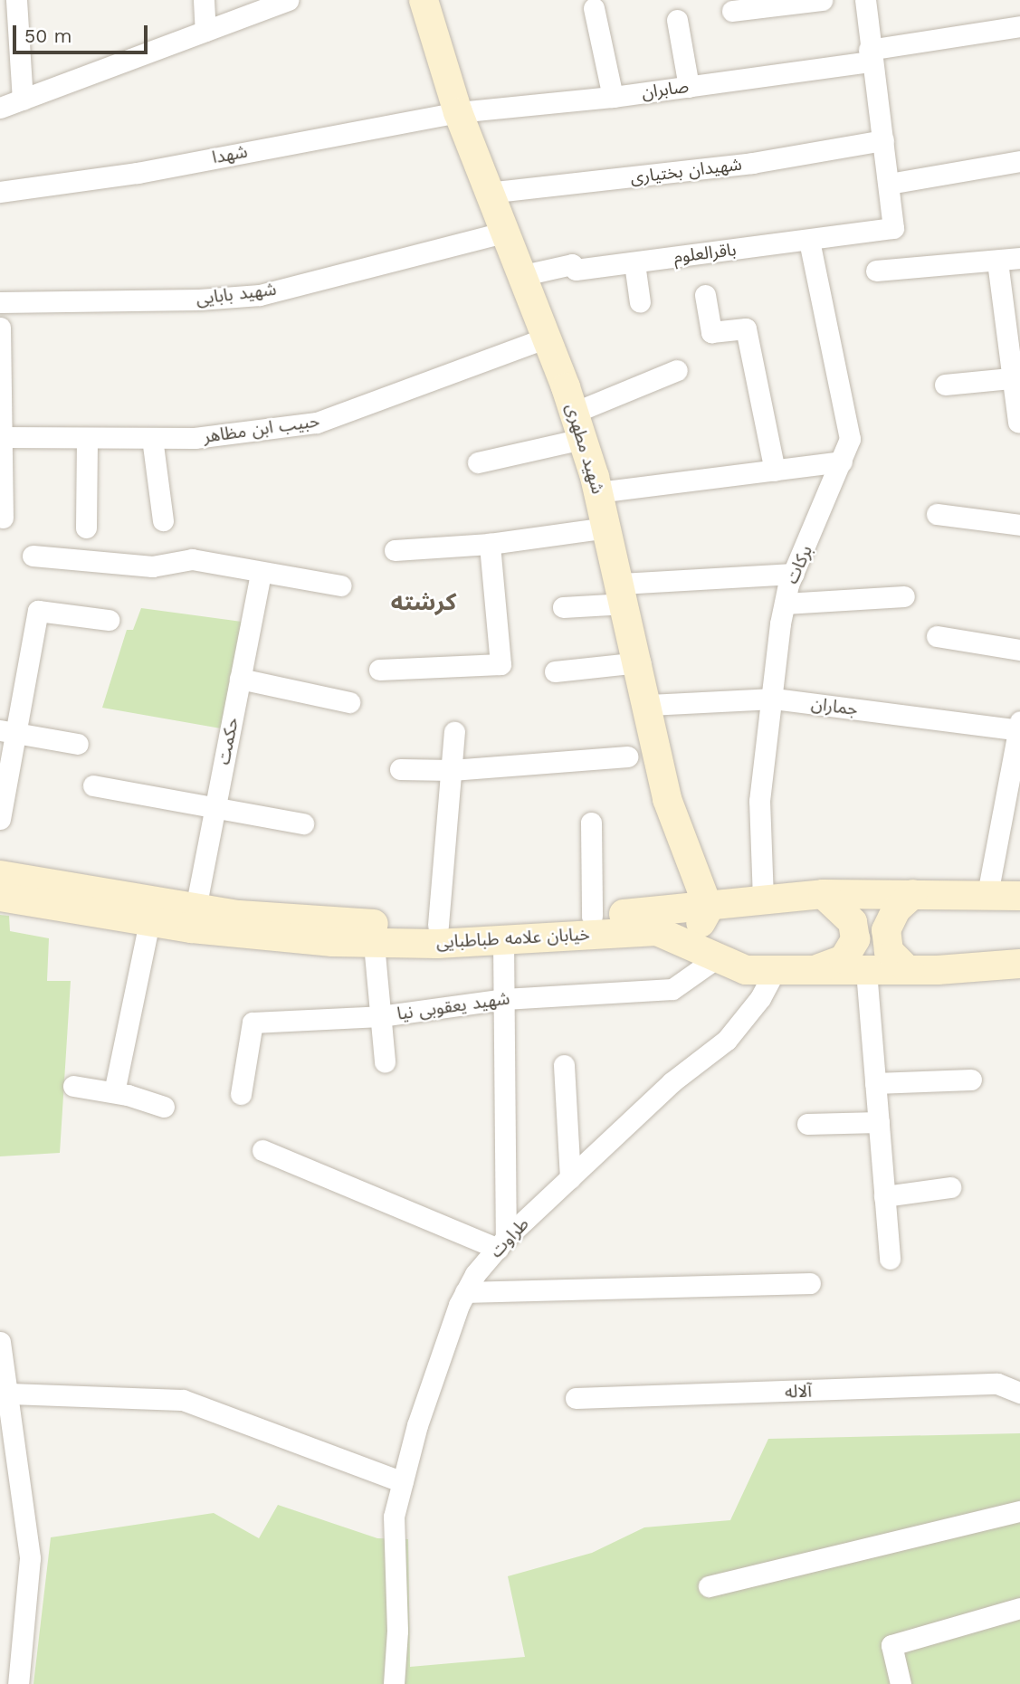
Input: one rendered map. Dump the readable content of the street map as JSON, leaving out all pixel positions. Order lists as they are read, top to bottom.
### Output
{
  "streets": {
    "street": [
      "صابران",
      "شهدا",
      "شهیدان بختیاری",
      "باقرالعلوم",
      "شهید بابایی",
      "حبیب ابن مظاهر",
      "شهید مطهری",
      "برکات",
      "جماران",
      "حکمت",
      "خیابان علامه طباطبایی",
      "شهید یعقوبی نیا",
      "طراوت",
      "آلاله"
    ]
  },
  "crossings": [
    ["صابران", "شهدا"],
    ["صابران", "شهید مطهری"],
    ["شهدا", "شهید مطهری"],
    ["شهیدان بختیاری", "شهید مطهری"],
    ["باقرالعلوم", "شهید مطهری"],
    ["باقرالعلوم", "برکات"],
    ["شهید بابایی", "شهید مطهری"],
    ["حبیب ابن مظاهر", "شهید مطهری"],
    ["شهید مطهری", "جماران"],
    ["شهید مطهری", "خیابان علامه طباطبایی"],
    ["برکات", "جماران"],
    ["برکات", "خیابان علامه طباطبایی"],
    ["حکمت", "خیابان علامه طباطبایی"],
    ["خیابان علامه طباطبایی", "شهید یعقوبی نیا"],
    ["خیابان علامه طباطبایی", "طراوت"]
  ],
  "districts": ["کرشته"],
  "scale_bar": "50 m"
}
